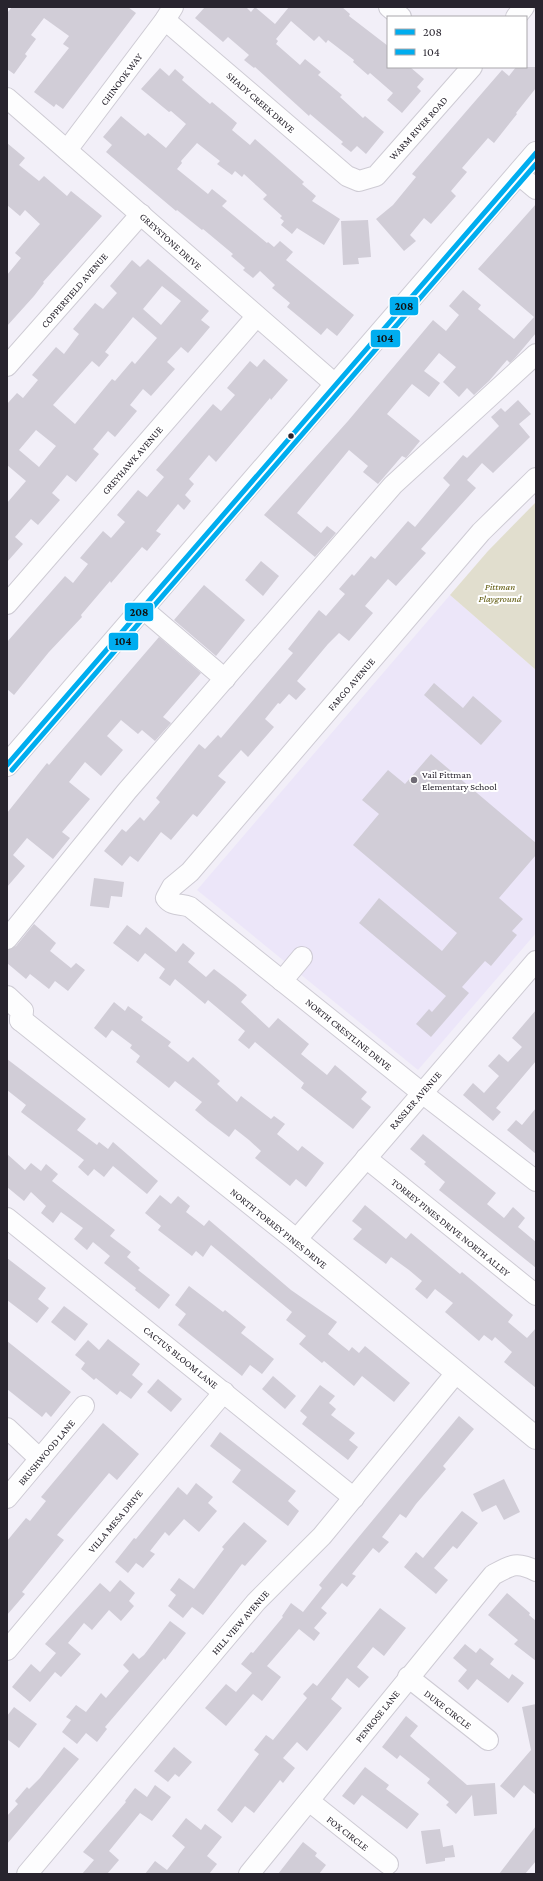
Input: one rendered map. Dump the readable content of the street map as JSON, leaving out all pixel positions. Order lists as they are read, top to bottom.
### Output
{
  "streets": {
    "main road": ["NORTH TORREY PINES DRIVE"],
    "street": [
      "CHINOOK WAY",
      "SHADY CREEK DRIVE",
      "WARM RIVER ROAD",
      "GREYSTONE DRIVE",
      "COPPERFIELD AVENUE",
      "GREYHAWK AVENUE",
      "FARGO AVENUE",
      "NORTH CRESTLINE DRIVE",
      "RASSLER AVENUE",
      "TORREY PINES DRIVE NORTH ALLEY",
      "CACTUS BLOOM LANE",
      "BRUSHWOOD LANE",
      "VILLA MESA DRIVE",
      "HILL VIEW AVENUE",
      "DUKE CIRCLE",
      "PENROSE LANE",
      "FOX CIRCLE"
    ]
  },
  "crossings": [
    ["CHINOOK WAY", "SHADY CREEK DRIVE"],
    ["CHINOOK WAY", "GREYSTONE DRIVE"],
    ["SHADY CREEK DRIVE", "WARM RIVER ROAD"],
    ["GREYSTONE DRIVE", "COPPERFIELD AVENUE"],
    ["GREYSTONE DRIVE", "GREYHAWK AVENUE"],
    ["FARGO AVENUE", "NORTH CRESTLINE DRIVE"],
    ["NORTH CRESTLINE DRIVE", "RASSLER AVENUE"],
    ["RASSLER AVENUE", "TORREY PINES DRIVE NORTH ALLEY"],
    ["RASSLER AVENUE", "NORTH TORREY PINES DRIVE"],
    ["NORTH TORREY PINES DRIVE", "HILL VIEW AVENUE"],
    ["CACTUS BLOOM LANE", "VILLA MESA DRIVE"],
    ["CACTUS BLOOM LANE", "HILL VIEW AVENUE"],
    ["DUKE CIRCLE", "PENROSE LANE"],
    ["PENROSE LANE", "FOX CIRCLE"]
  ],
  "parks": ["Pittman Playground"],
  "places": ["Vail Pittman Elementary School"],
  "lines": ["transit line 208", "transit line 104"],
  "legend": ["208", "104"]
}
